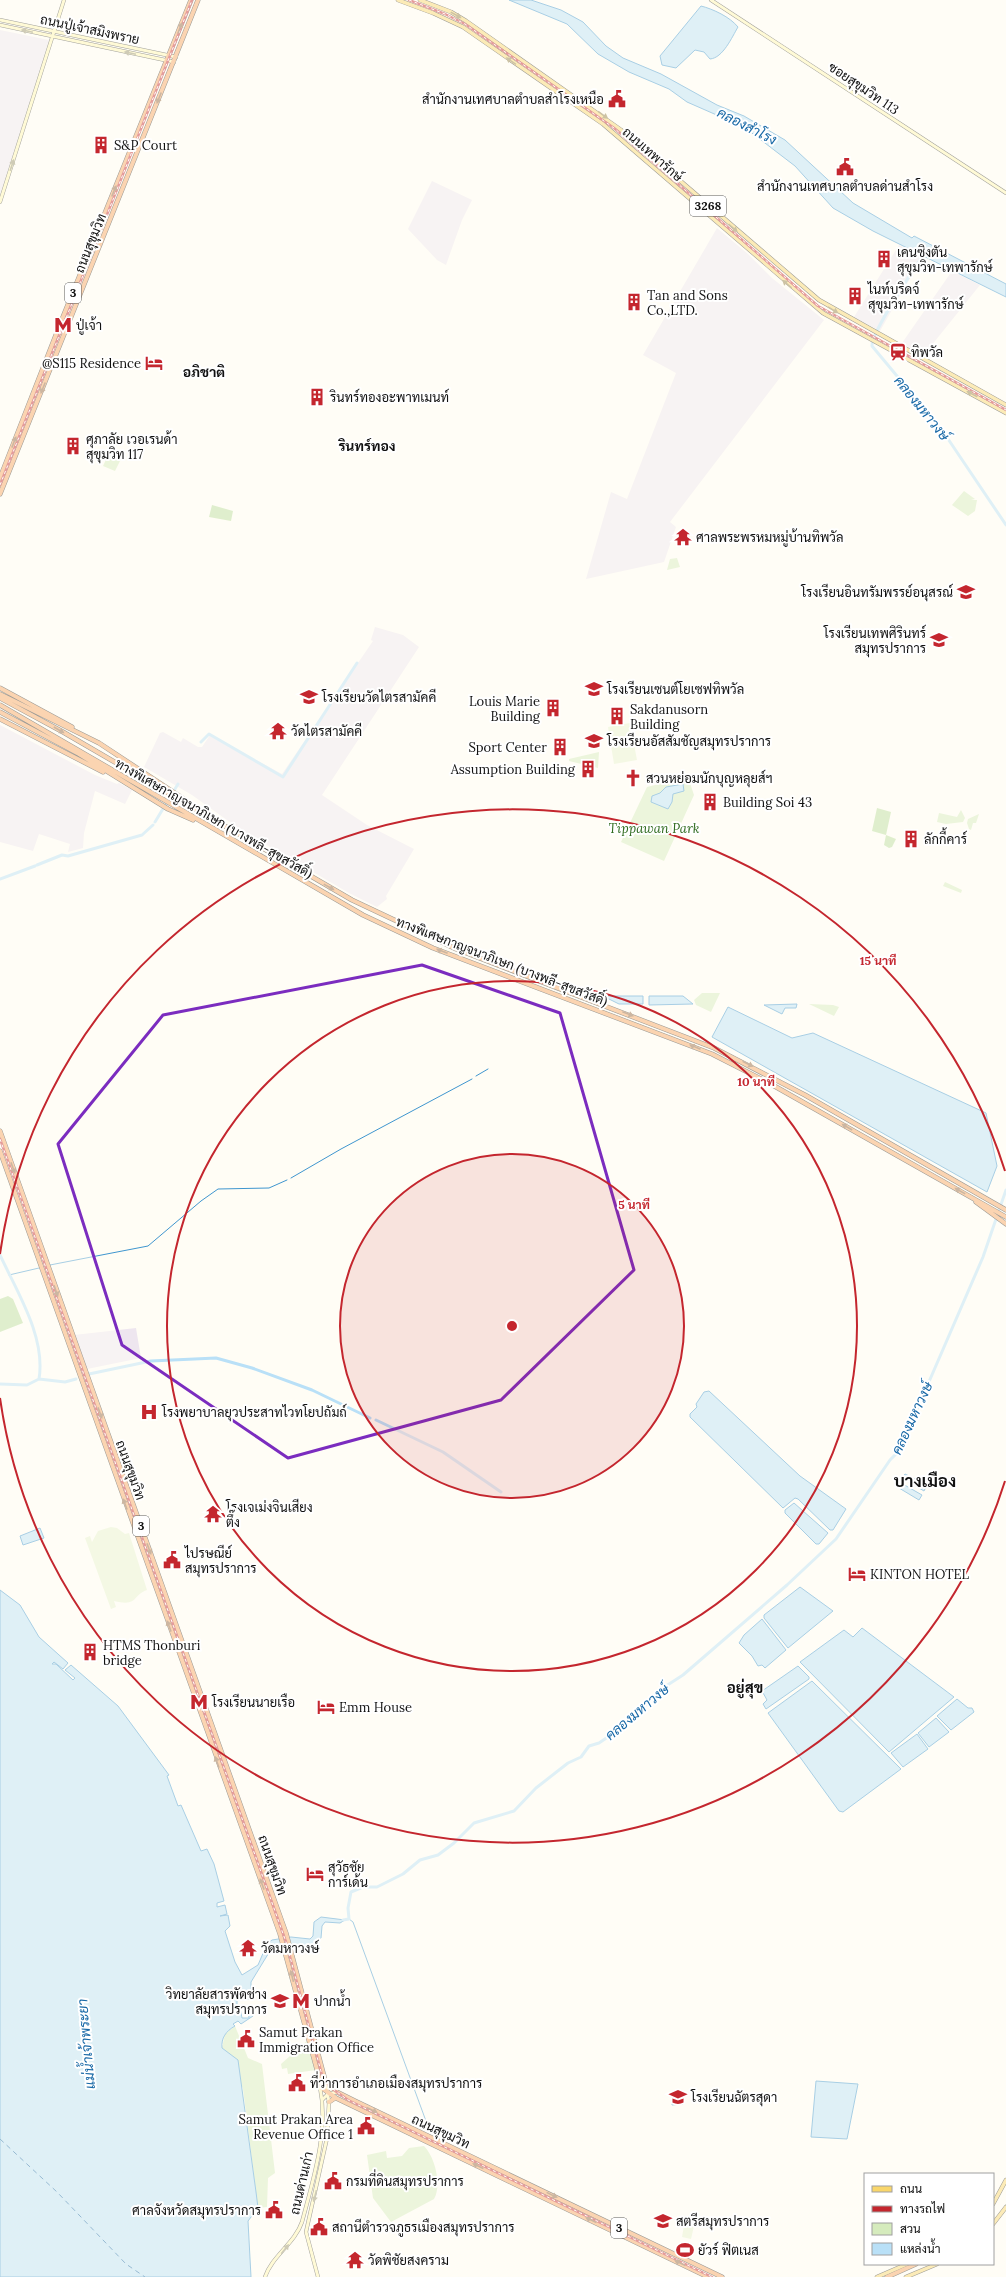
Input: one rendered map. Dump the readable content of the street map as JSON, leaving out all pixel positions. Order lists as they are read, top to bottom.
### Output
{
  "streets": {
    "highway": ["ถนนสุขุมวิท", "3", "ทางพิเศษกาญจนาภิเษก (บางพลี-สุขสวัสดิ์)"],
    "main road": [
      "ถนนปู่เจ้าสมิงพราย",
      "ซอยสุขุมวิท 113",
      "ถนนเทพารักษ์",
      "3268",
      "ถนนด่านเก่า"
    ]
  },
  "crossings": [
    ["ถนนปู่เจ้าสมิงพราย", "ถนนสุขุมวิท"],
    ["ถนนสุขุมวิท", "ถนนด่านเก่า"]
  ],
  "districts": [
    "อภิชาติ",
    "รินทร์ทอง",
    "บางเมือง",
    "อยู่สุข"
  ],
  "water": ["คลองสำโรง", "คลองมหาวงษ์", "แม่น้ำเจ้าพระยา"],
  "parks": ["Tippawan Park"],
  "places": {
    "public building": [
      "สำนักงานเทศบาลตำบลสำโรงเหนือ",
      "สำนักงานเทศบาลตำบลด่านสำโรง",
      "ไปรษณีย์ สมุทรปราการ",
      "Samut Prakan Immigration Office",
      "ที่ว่าการอำเภอเมืองสมุทรปราการ",
      "Samut Prakan Area Revenue Office 1",
      "กรมที่ดินสมุทรปราการ",
      "ศาลจังหวัดสมุทรปราการ",
      "สถานีตำรวจภูธรเมืองสมุทรปราการ"
    ],
    "building": [
      "S&P Court",
      "เคนซิงตัน สุขุมวิท-เทพารักษ์",
      "ไนท์บริดจ์ สุขุมวิท-เทพารักษ์",
      "Tan and Sons Co.,LTD.",
      "รินทร์ทองอะพาทเมนท์",
      "ศุภาลัย เวอเรนด้า สุขุมวิท 117",
      "Louis Marie Building",
      "Sakdanusorn Building",
      "Sport Center",
      "Assumption Building",
      "Building Soi 43",
      "ลักกี้คาร์",
      "HTMS Thonburi bridge"
    ],
    "metro station": ["ปู่เจ้า", "โรงเรียนนายเรือ", "ปากน้ำ"],
    "station": ["ทิพวัล"],
    "hotel": [
      "@S115 Residence",
      "KINTON HOTEL",
      "Emm House",
      "สุวัธชัย การ์เด้น"
    ],
    "temple": [
      "ศาลพระพรหมหมู่บ้านทิพวัล",
      "วัดไตรสามัคคี",
      "โรงเจเม่งจินเสียง ตึ๊ง",
      "วัดมหาวงษ์",
      "วัดพิชัยสงคราม"
    ],
    "school or university": [
      "โรงเรียนอินทรัมพรรย์อนุสรณ์",
      "โรงเรียนเทพศิรินทร์ สมุทรปราการ",
      "โรงเรียนเซนต์โยเซฟทิพวัล",
      "โรงเรียนวัดไตรสามัคคี",
      "โรงเรียนอัสสัมชัญสมุทรปราการ",
      "วิทยาลัยสารพัดช่าง สมุทรปราการ",
      "โรงเรียนฉัตรสุดา",
      "สตรีสมุทรปราการ"
    ],
    "church": ["สวนหย่อมนักบุญหลุยส์ฯ"],
    "hospital": ["โรงพยาบาลยุวประสาทไวทโยปถัมถ์"],
    "sports": ["ยัวร์ ฟิตเนส"]
  },
  "legend": [
    "ถนน",
    "ทางรถไฟ",
    "สวน",
    "แหล่งน้ำ"
  ],
  "rings": ["15 นาที", "10 นาที", "5 นาที"]
}
